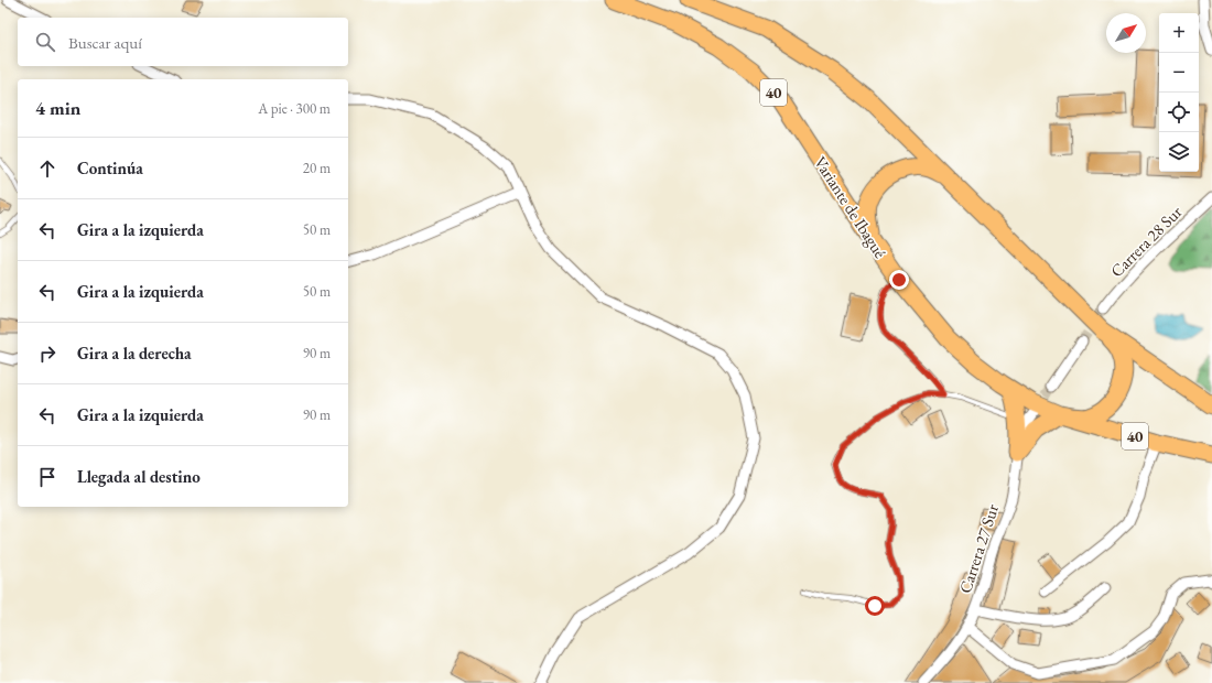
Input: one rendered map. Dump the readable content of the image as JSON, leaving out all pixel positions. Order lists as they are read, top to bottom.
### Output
{
  "streets": {
    "highway": ["40", "Variante de Ibagué"],
    "street": ["Carrera 28 Sur", "Carrera 27 Sur"]
  },
  "north": "top right",
  "page": {
    "map_buttons": ["+", "−"],
    "search": "Buscar aquí",
    "heading": ["4 min", "A pie · 300 m"],
    "list": [
      ["Continúa", "20 m"],
      ["Gira a la izquierda", "50 m"],
      ["Gira a la izquierda", "50 m"],
      ["Gira a la derecha", "90 m"],
      ["Gira a la izquierda", "90 m"],
      "Llegada al destino"
    ]
  }
}
